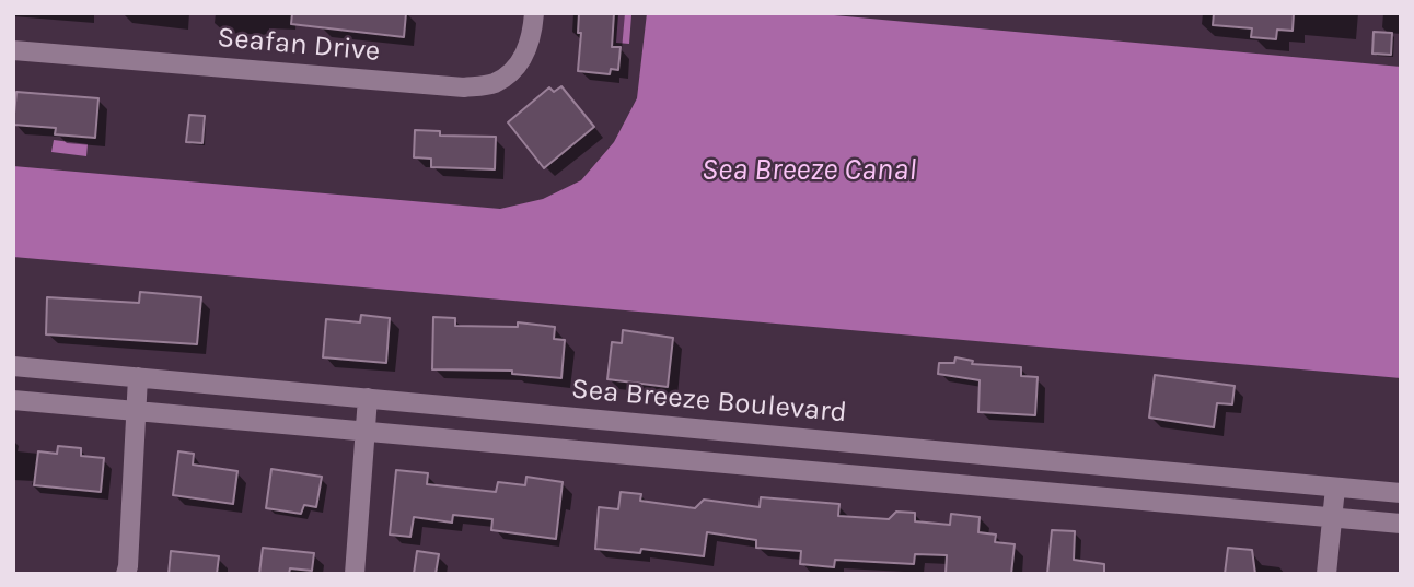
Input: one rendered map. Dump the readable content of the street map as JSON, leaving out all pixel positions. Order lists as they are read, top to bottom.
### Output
{
  "streets": {
    "street": ["Seafan Drive", "Sea Breeze Boulevard"]
  },
  "water": ["Sea Breeze Canal"]
}
